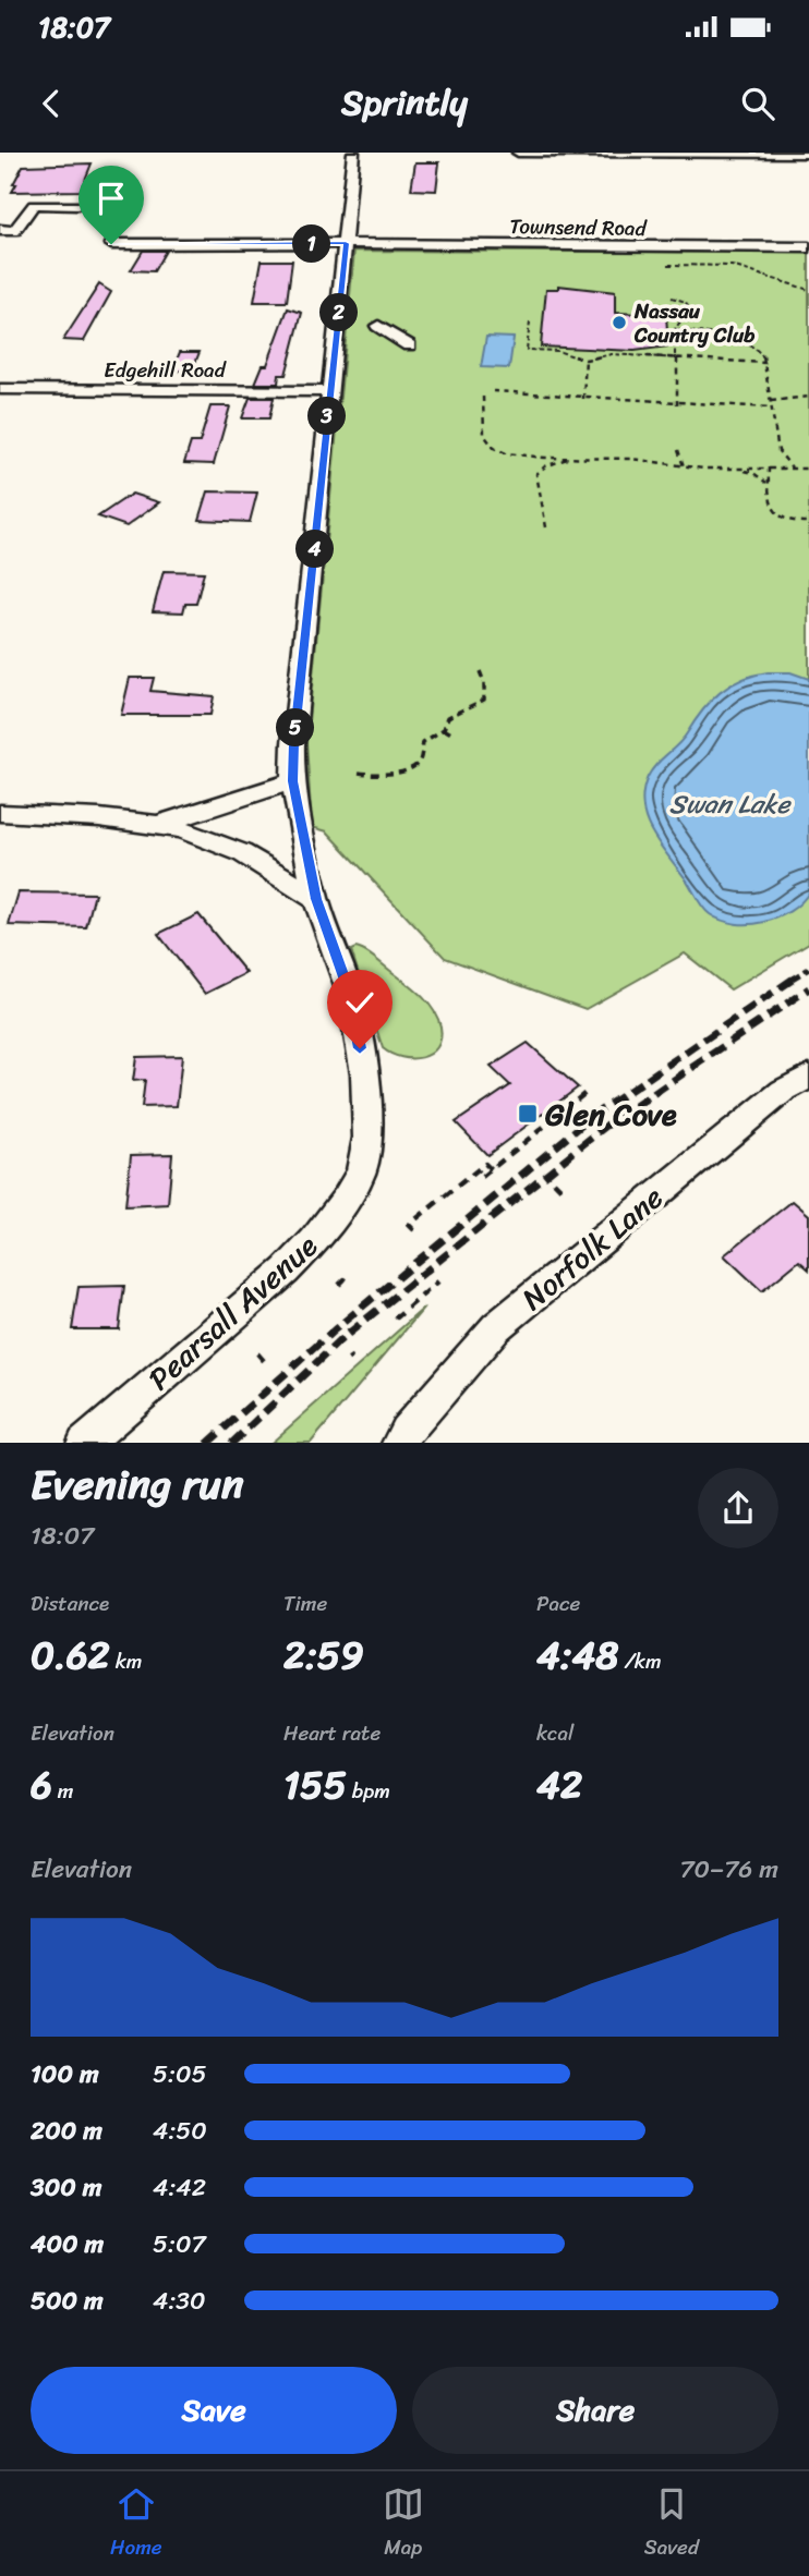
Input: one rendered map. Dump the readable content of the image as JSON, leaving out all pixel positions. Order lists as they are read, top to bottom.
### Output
{
  "streets": {
    "street": [
      "Townsend Road",
      "Edgehill Road",
      "Norfolk Lane",
      "Pearsall Avenue"
    ]
  },
  "crossings": [
    ["Townsend Road", "Pearsall Avenue"],
    ["Edgehill Road", "Pearsall Avenue"]
  ],
  "water": ["Swan Lake"],
  "places": {
    "other": ["Nassau Country Club"],
    "transit": ["Glen Cove"]
  },
  "page": {
    "status": "18:07",
    "header": "Sprintly",
    "pins": [
      "1",
      "2",
      "3",
      "4",
      "5"
    ],
    "heading": ["Evening run", "18:07"],
    "stats": [
      ["Distance", "0.62 km"],
      ["Time", "2:59"],
      ["Pace", "4:48 /km"],
      ["Elevation", "6 m"],
      ["Heart rate", "155 bpm"],
      ["kcal", "42"]
    ],
    "chart": ["Elevation", "70–76 m"],
    "list": [
      {
        "name": "100 m",
        "note": "5:05"
      },
      {
        "name": "200 m",
        "note": "4:50"
      },
      {
        "name": "300 m",
        "note": "4:42"
      },
      {
        "name": "400 m",
        "note": "5:07"
      },
      {
        "name": "500 m",
        "note": "4:30"
      }
    ],
    "buttons": ["Save", "Share"],
    "tabs": ["Home", "Map", "Saved"]
  }
}
